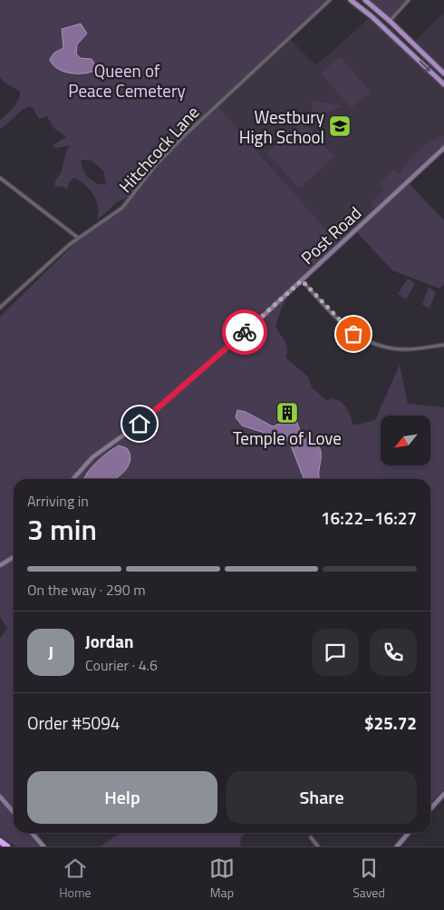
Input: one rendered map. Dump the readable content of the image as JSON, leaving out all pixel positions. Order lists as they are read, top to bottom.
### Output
{
  "streets": {
    "main road": ["Post Road"],
    "street": ["Hitchcock Lane"]
  },
  "parks": ["Queen of Peace Cemetery"],
  "places": {
    "school or university": ["Westbury High School"],
    "building": ["Temple of Love"]
  },
  "north": "bottom left",
  "page": {
    "heading": ["3 min", "Arriving in", "16:22–16:27"],
    "panel": [
      "Jordan",
      "Courier · 4.6",
      "Order #5094",
      "$25.72"
    ],
    "bar": "On the way · 290 m",
    "round": "J",
    "buttons": ["Help", "Share"],
    "tabs": ["Home", "Map", "Saved"]
  }
}
